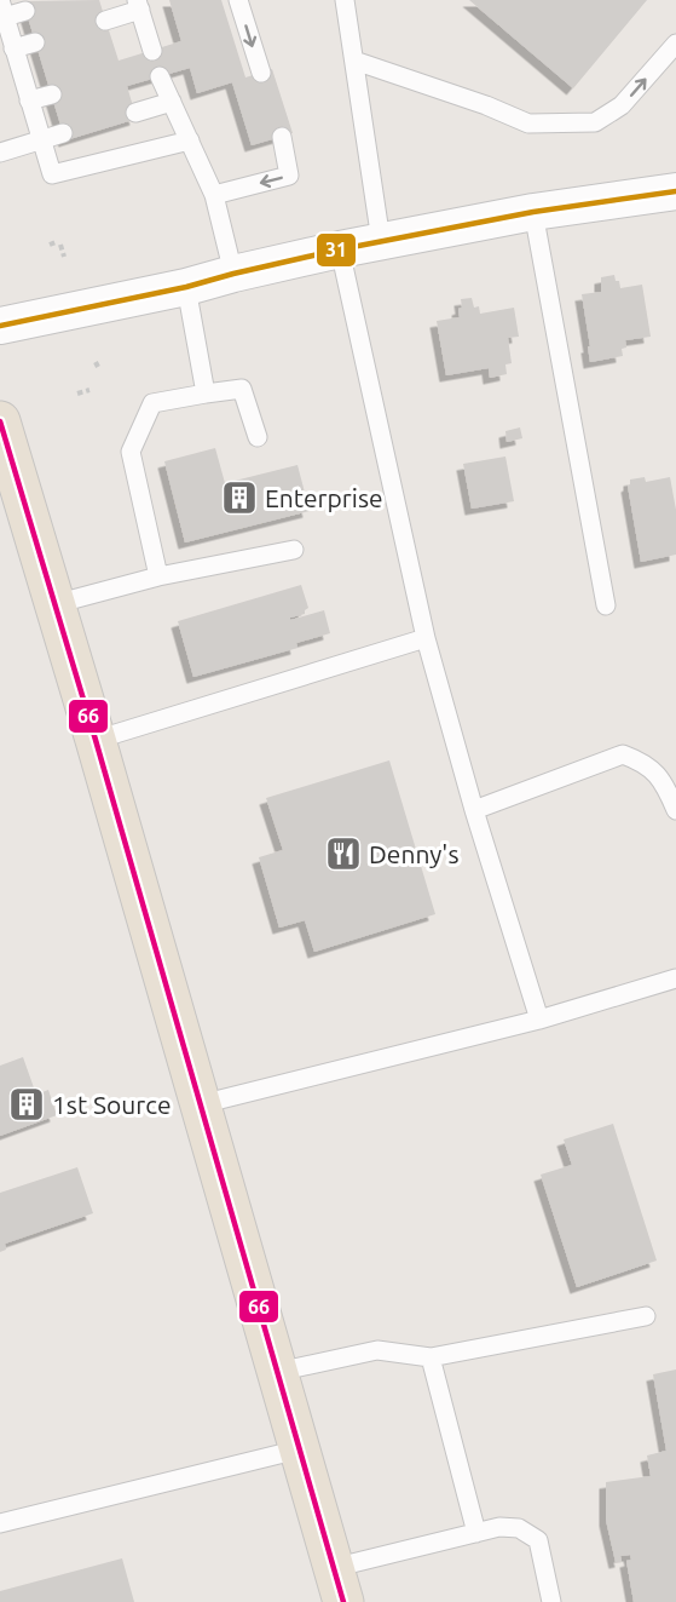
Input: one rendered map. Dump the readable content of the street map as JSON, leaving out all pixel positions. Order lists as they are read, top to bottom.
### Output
{
  "places": {
    "building": ["Enterprise", "1st Source"],
    "restaurant": ["Denny's"]
  },
  "lines": ["transit line 31", "transit line 66"]
}
